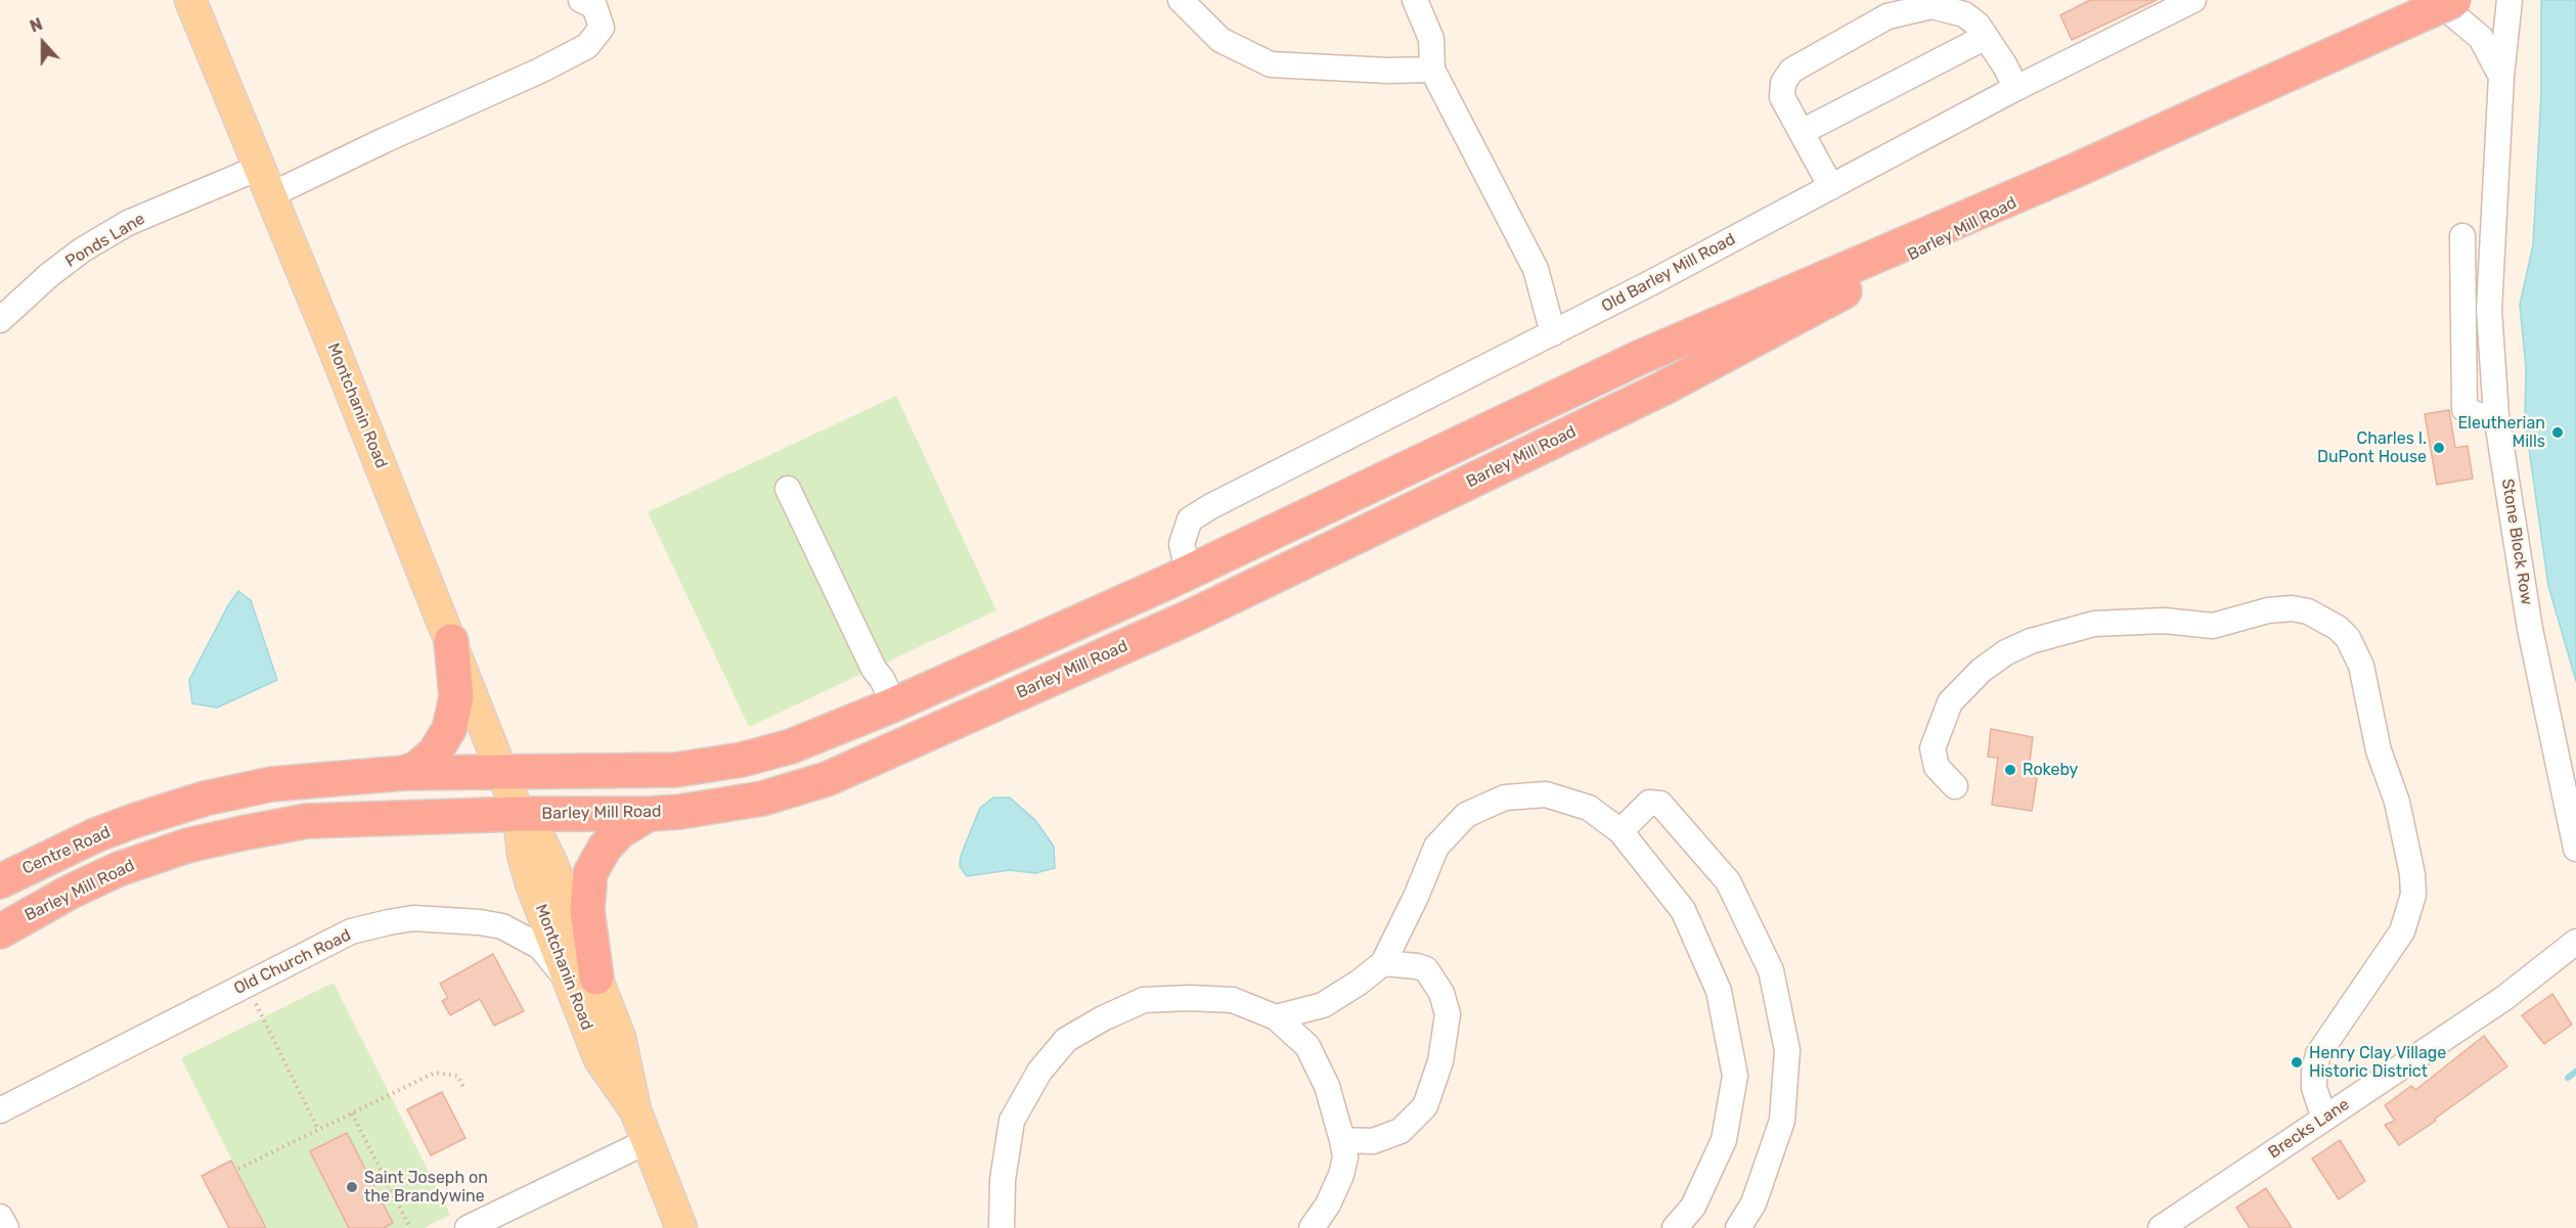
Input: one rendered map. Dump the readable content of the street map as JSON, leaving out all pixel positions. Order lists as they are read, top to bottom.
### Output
{
  "streets": {
    "highway": ["Barley Mill Road", "Centre Road"],
    "main road": ["Montchanin Road"],
    "street": [
      "Ponds Lane",
      "Old Barley Mill Road",
      "Stone Block Row",
      "Old Church Road",
      "Brecks Lane"
    ]
  },
  "crossings": [
    ["Barley Mill Road", "Old Barley Mill Road"],
    ["Barley Mill Road", "Montchanin Road"],
    ["Barley Mill Road", "Centre Road"],
    ["Ponds Lane", "Montchanin Road"],
    ["Montchanin Road", "Old Church Road"]
  ],
  "places": [
    "Eleutherian Mills",
    "Charles I. DuPont House",
    "Rokeby",
    "Henry Clay Village Historic District",
    "Saint Joseph on the Brandywine"
  ],
  "north": "top"
}
